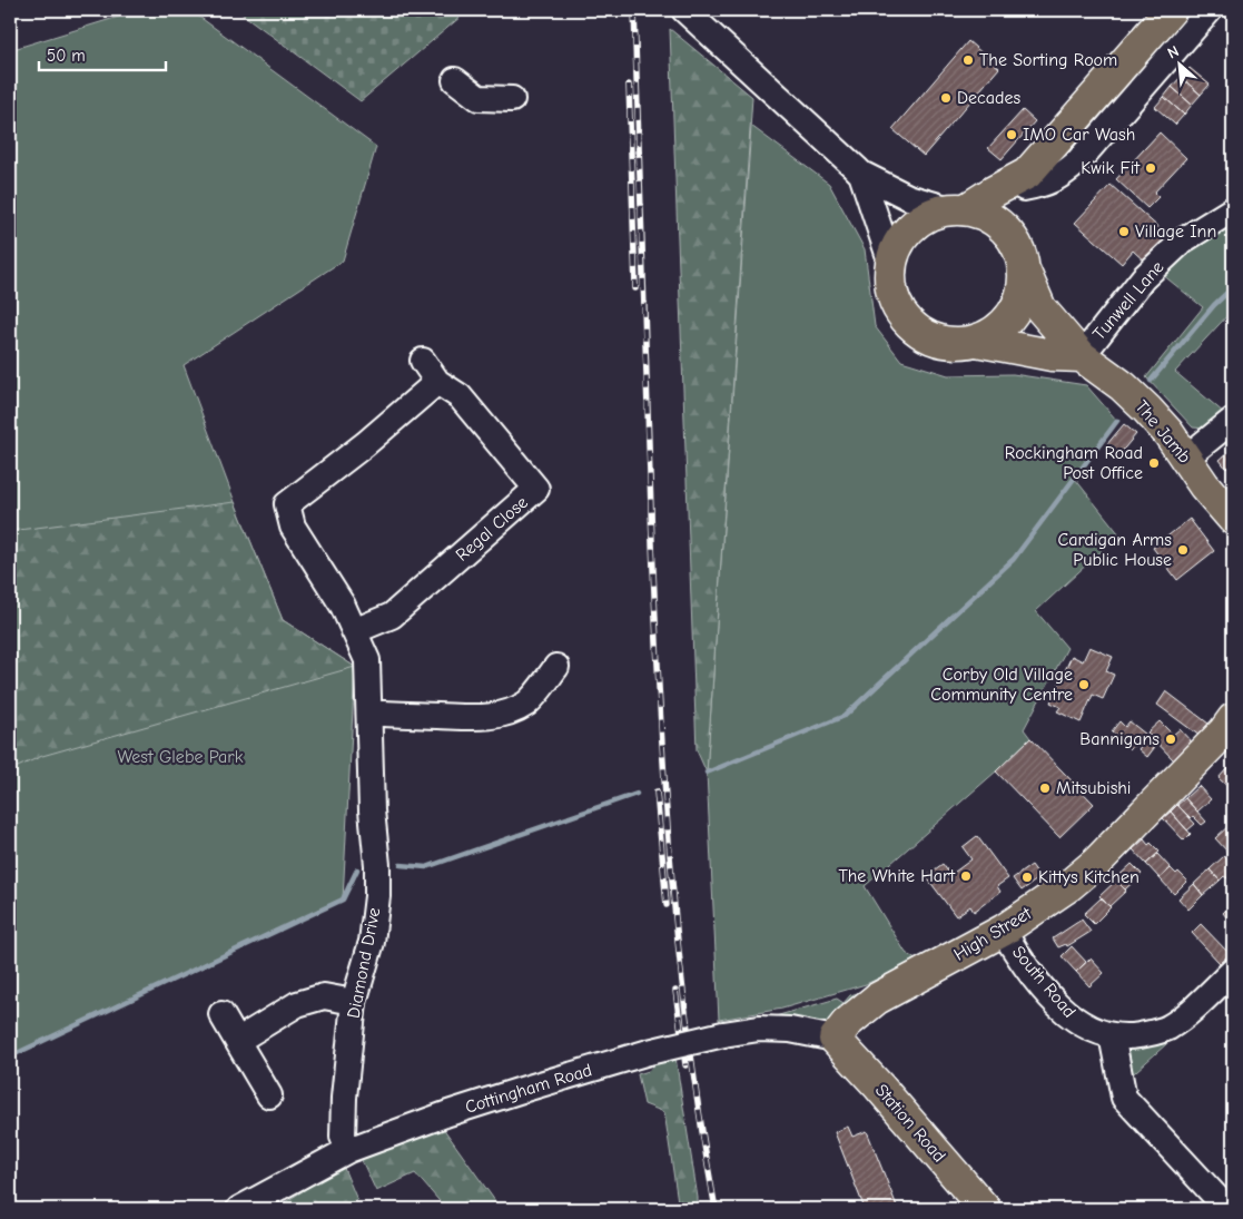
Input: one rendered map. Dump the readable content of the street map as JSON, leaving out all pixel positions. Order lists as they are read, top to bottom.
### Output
{
  "streets": {
    "main road": ["The Jamb", "High Street", "Station Road"],
    "street": [
      "Tunwell Lane",
      "Regal Close",
      "Diamond Drive",
      "South Road",
      "Cottingham Road"
    ]
  },
  "crossings": [
    ["Tunwell Lane", "The Jamb"],
    ["Regal Close", "Diamond Drive"],
    ["High Street", "South Road"],
    ["High Street", "Cottingham Road"],
    ["High Street", "Station Road"],
    ["Diamond Drive", "Cottingham Road"],
    ["Cottingham Road", "Station Road"]
  ],
  "parks": ["West Glebe Park"],
  "places": [
    "The Sorting Room",
    "Decades",
    "IMO Car Wash",
    "Kwik Fit",
    "Village Inn",
    "Rockingham Road Post Office",
    "Cardigan Arms Public House",
    "Corby Old Village Community Centre",
    "Bannigans",
    "Mitsubishi",
    "The White Hart",
    "Kittys Kitchen"
  ],
  "scale_bar": "50 m",
  "north": "top left"
}
